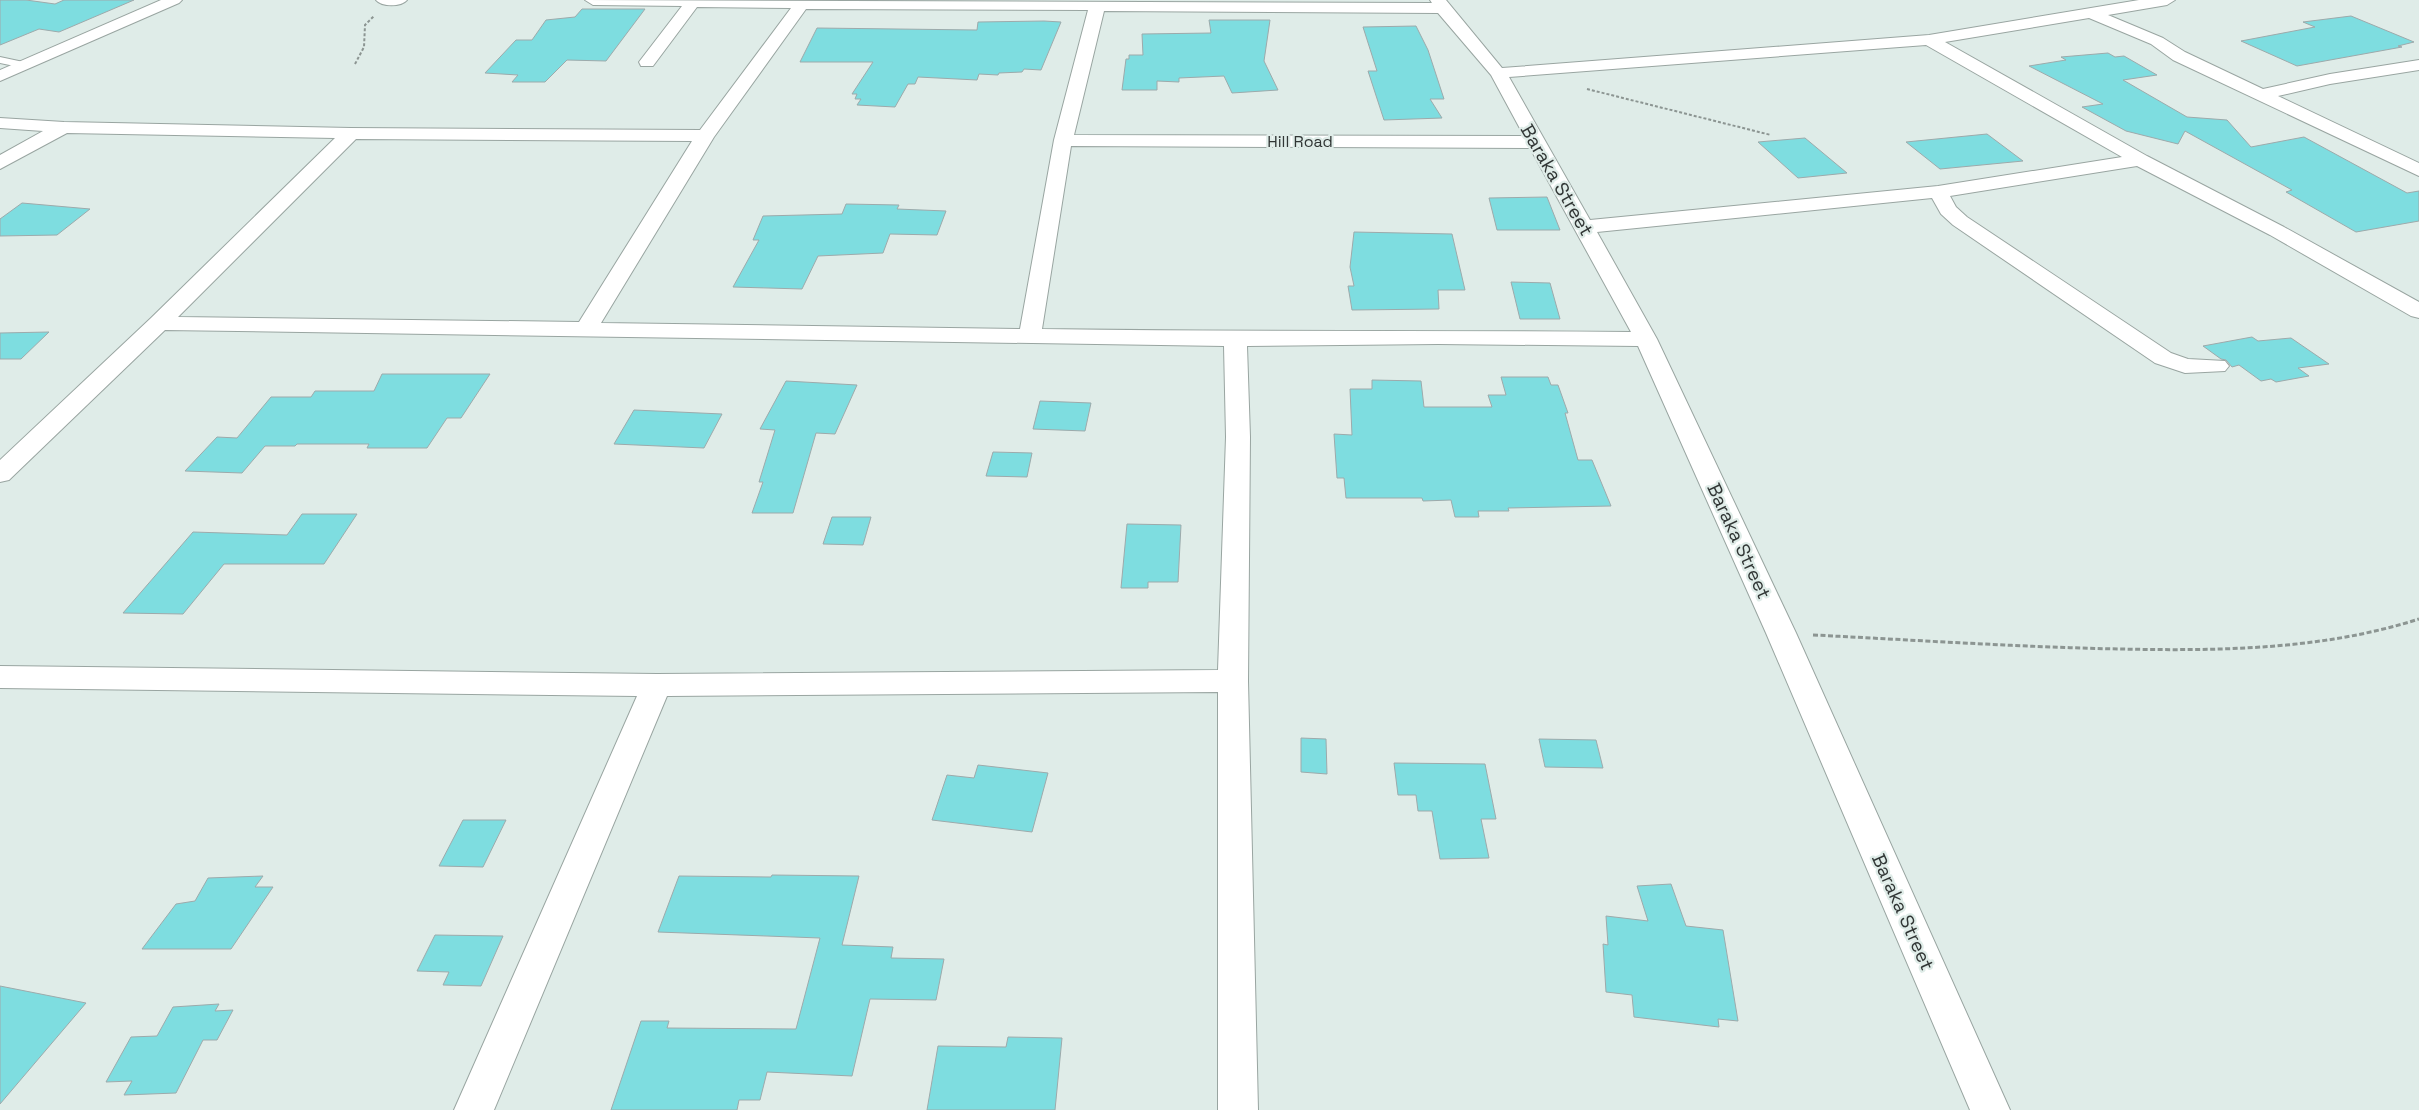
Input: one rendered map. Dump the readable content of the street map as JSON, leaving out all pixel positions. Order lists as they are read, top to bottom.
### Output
{
  "streets": {
    "street": ["Hill Road", "Baraka Street"]
  },
  "crossings": [
    ["Hill Road", "Baraka Street"]
  ]
}
